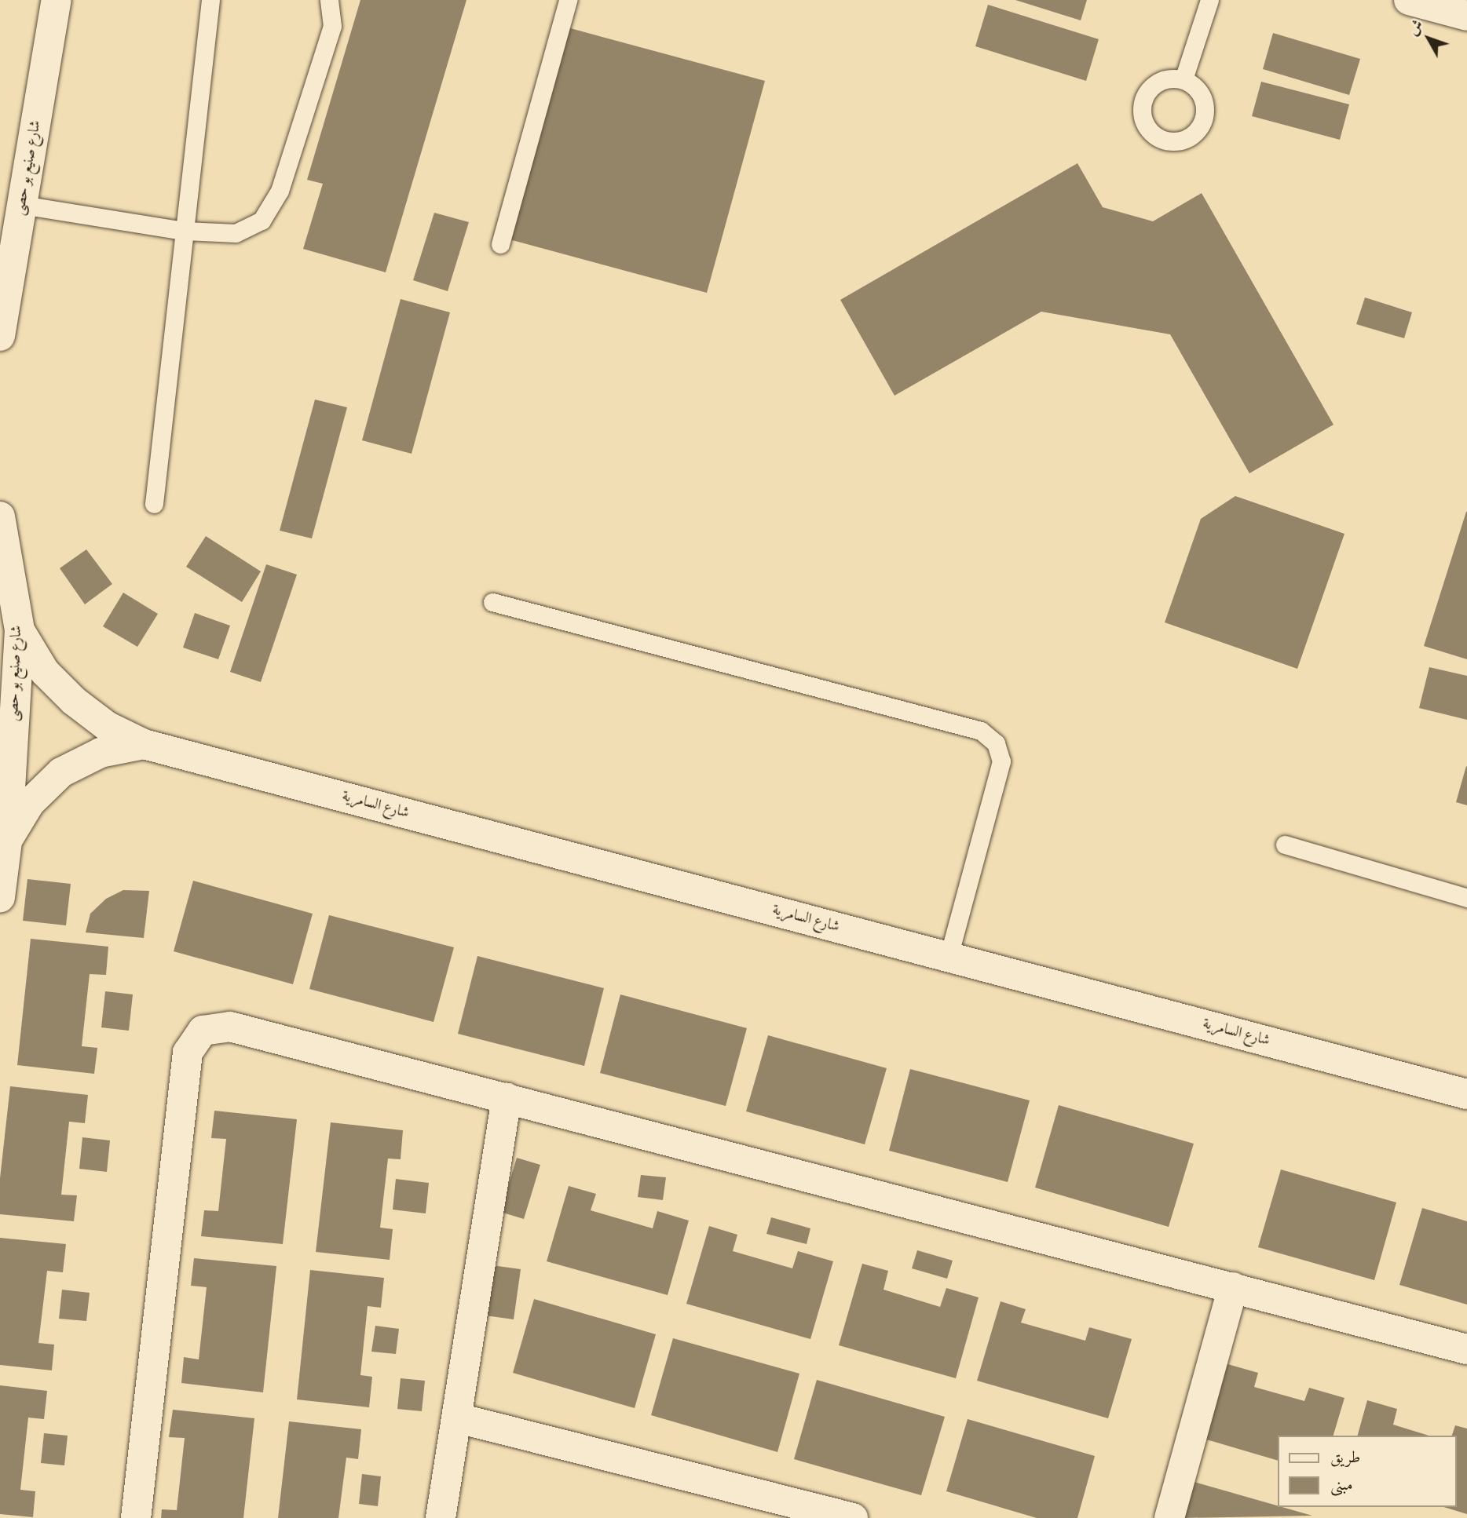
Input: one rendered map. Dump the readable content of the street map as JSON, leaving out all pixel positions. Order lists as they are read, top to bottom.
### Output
{
  "streets": {
    "street": ["شارع صنيع بو حصى", "شارع السامرية"]
  },
  "crossings": [
    ["شارع صنيع بو حصى", "شارع السامرية"]
  ],
  "legend": ["طريق", "مبنى"],
  "north": "top left"
}
